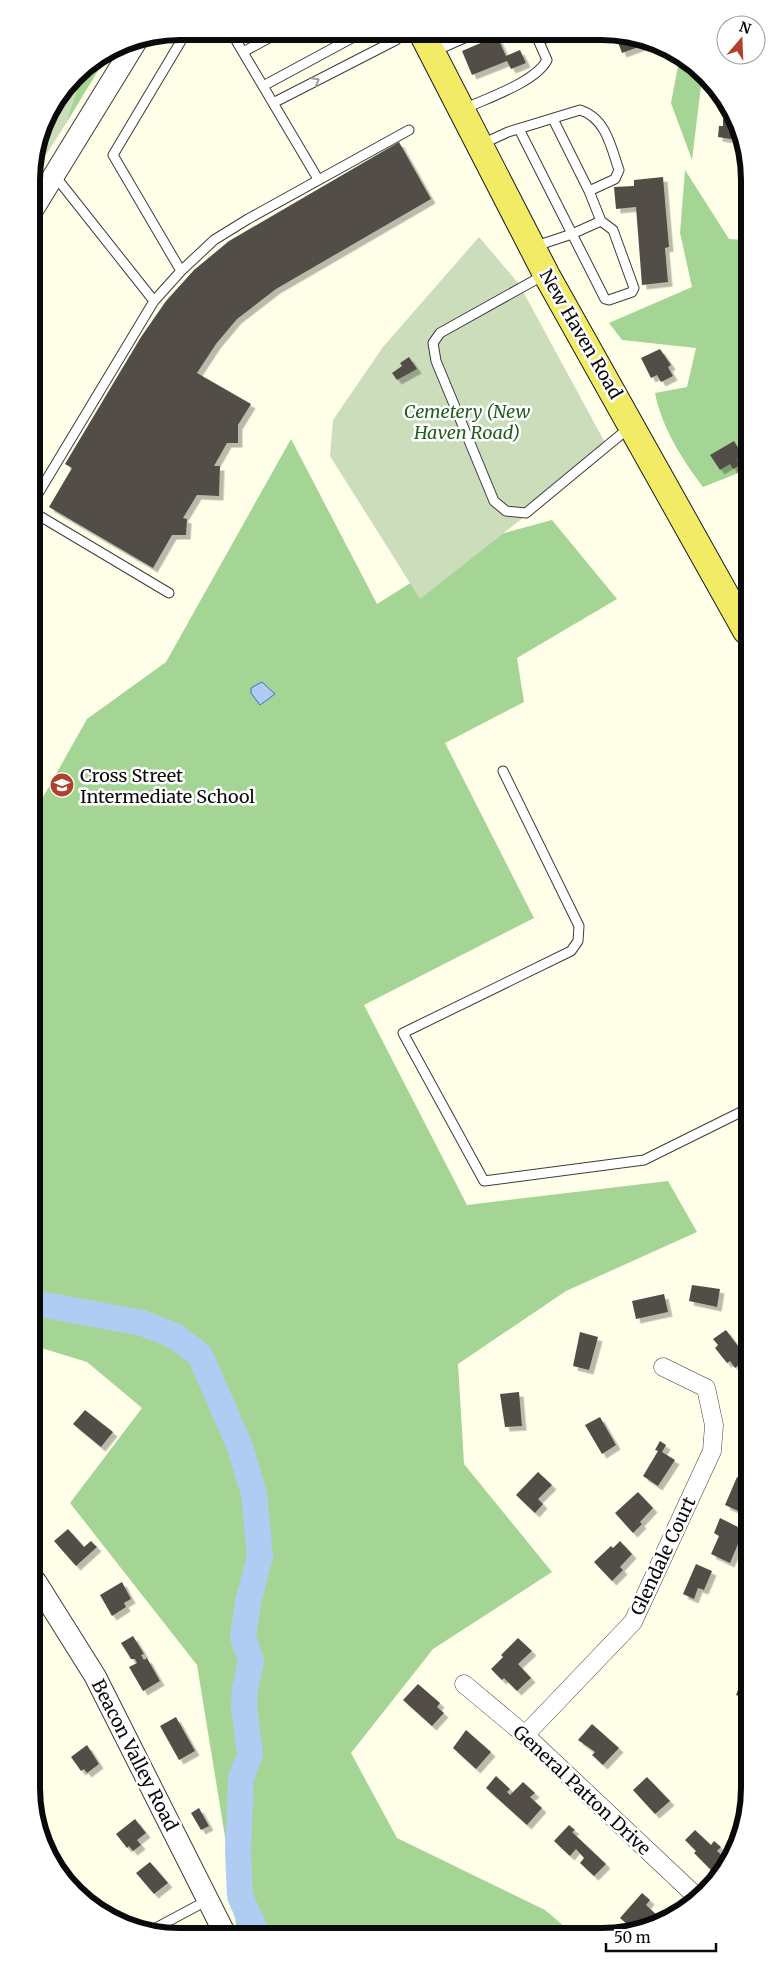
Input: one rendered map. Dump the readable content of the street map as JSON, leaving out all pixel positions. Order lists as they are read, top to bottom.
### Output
{
  "streets": {
    "main road": ["New Haven Road"],
    "street": ["Glendale Court", "Beacon Valley Road", "General Patton Drive"]
  },
  "crossings": [
    ["Glendale Court", "General Patton Drive"]
  ],
  "parks": ["Cemetery (New Haven Road)"],
  "places": {
    "school or university": ["Cross Street Intermediate School"]
  },
  "scale_bar": "50 m",
  "north": "top"
}
